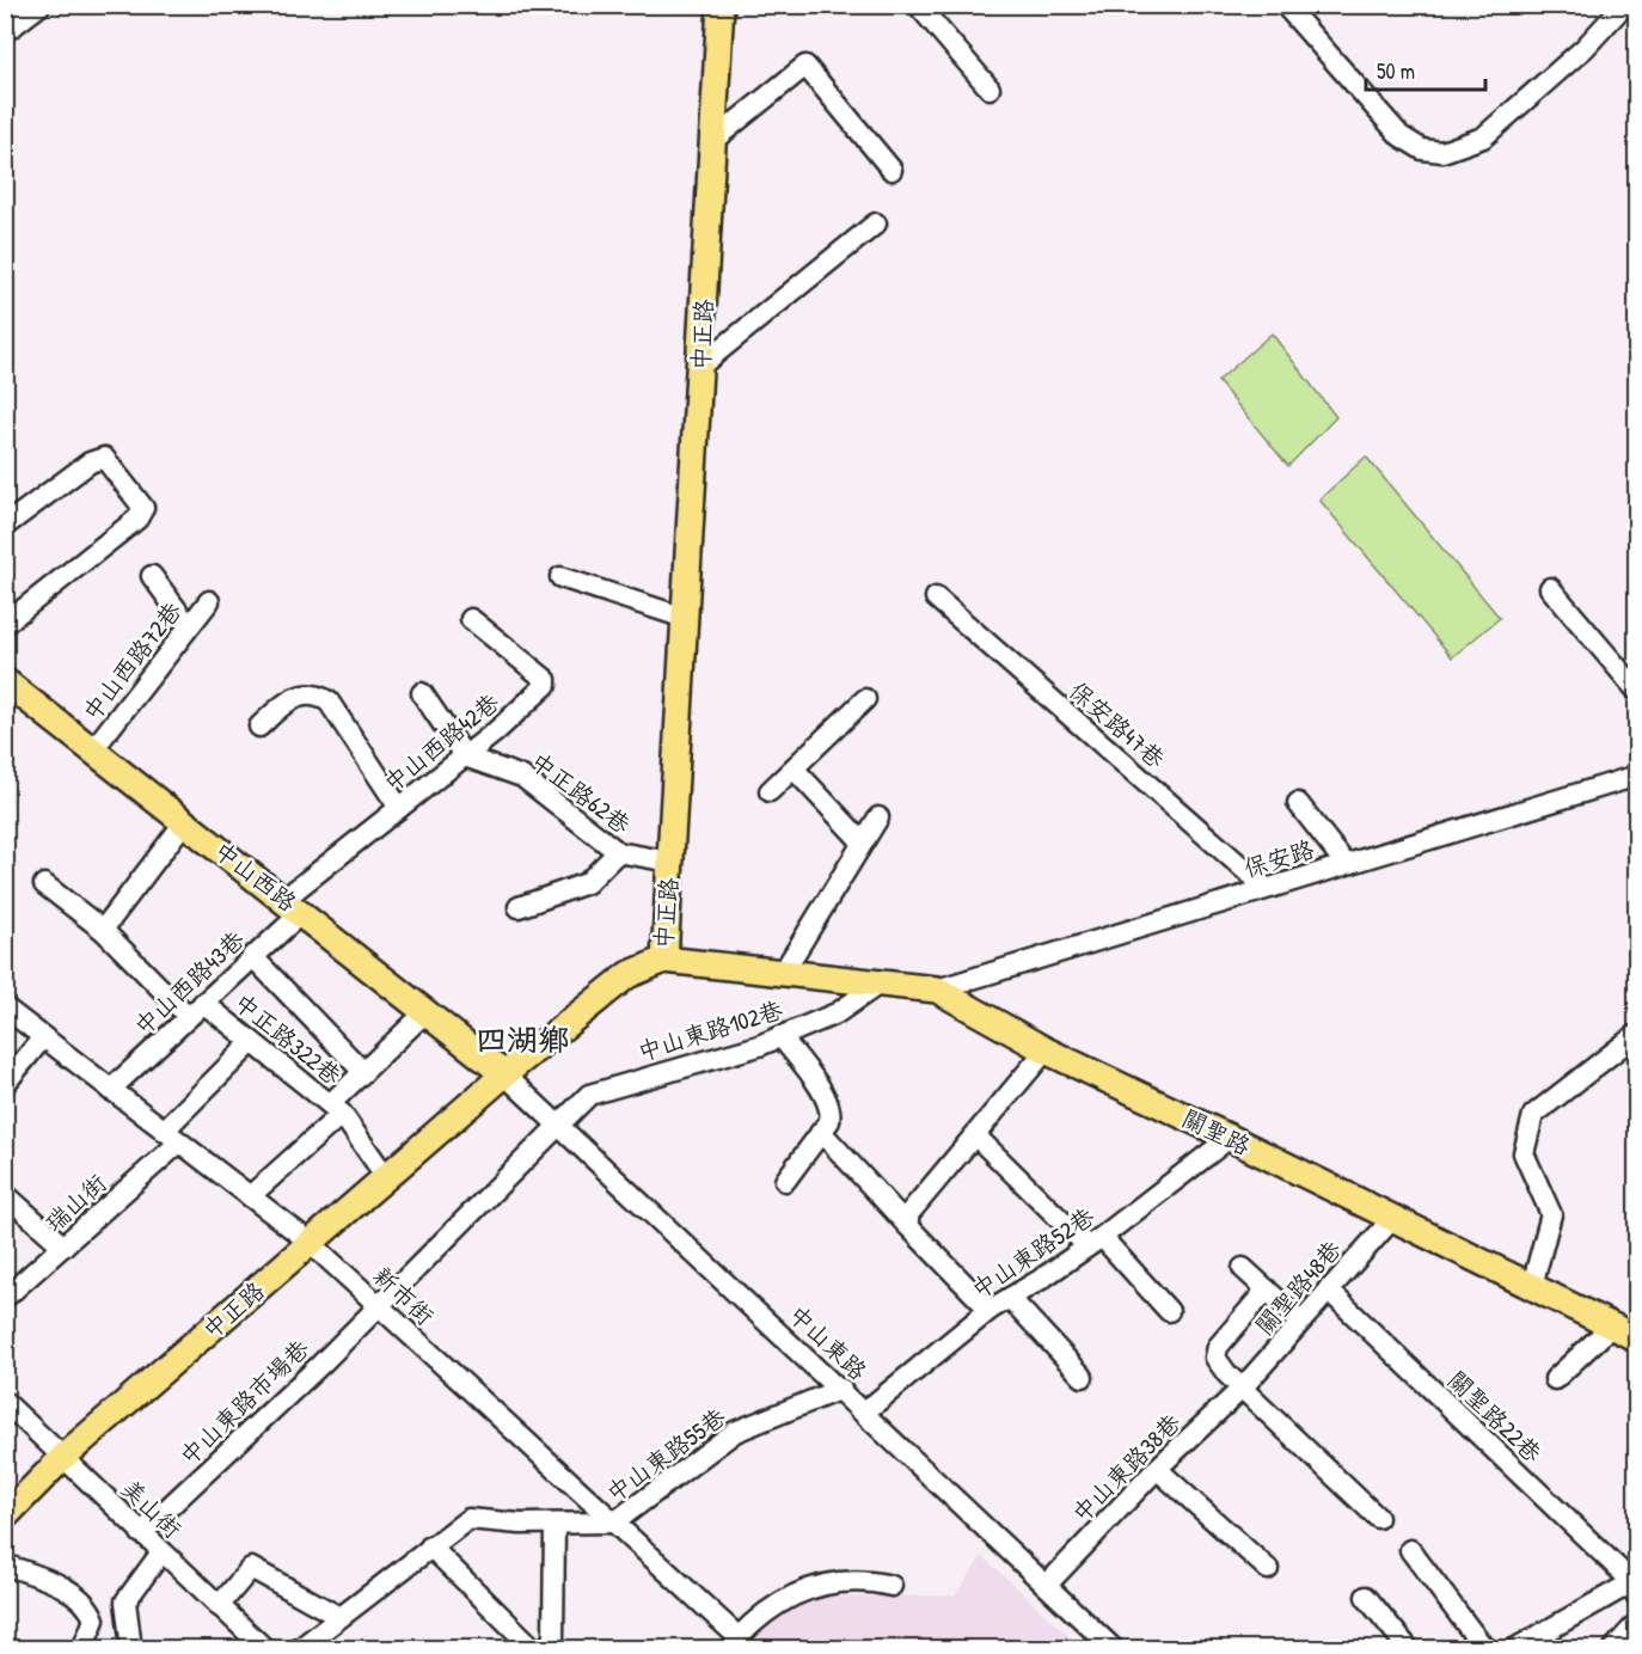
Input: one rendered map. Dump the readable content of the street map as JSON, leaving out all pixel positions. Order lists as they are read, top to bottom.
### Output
{
  "streets": {
    "main road": ["中正路", "中山西路", "關聖路"],
    "street": [
      "中山西路72巷",
      "保安路47巷",
      "中山西路42巷",
      "中正路62巷",
      "保安路",
      "中山西路43巷",
      "中山東路102巷",
      "中正路322巷",
      "瑞山街",
      "中山東路52巷",
      "關聖路48巷",
      "新市街",
      "中山東路",
      "中山東路市場巷",
      "關聖路22巷",
      "中山東路55巷",
      "中山東路38巷",
      "美山街"
    ]
  },
  "crossings": [
    ["中正路", "中正路62巷"],
    ["中正路", "中山西路"],
    ["中正路", "中正路322巷"],
    ["中正路", "關聖路"],
    ["中正路", "新市街"],
    ["中正路", "中山東路"],
    ["中正路", "美山街"],
    ["中山西路72巷", "中山西路"],
    ["保安路47巷", "保安路"],
    ["中山西路42巷", "中正路62巷"],
    ["中山西路42巷", "中山西路"],
    ["中山西路42巷", "中山西路43巷"],
    ["保安路", "關聖路"],
    ["中山西路", "中山西路43巷"],
    ["中山西路", "中山東路"],
    ["中山西路43巷", "中正路322巷"],
    ["中山西路43巷", "新市街"],
    ["中山東路102巷", "關聖路"],
    ["中山東路102巷", "新市街"],
    ["中山東路102巷", "中山東路"],
    ["中山東路102巷", "中山東路市場巷"],
    ["中正路322巷", "瑞山街"],
    ["中正路322巷", "新市街"],
    ["關聖路", "中山東路52巷"],
    ["關聖路", "關聖路48巷"],
    ["瑞山街", "新市街"],
    ["中山東路52巷", "中山東路"],
    ["關聖路48巷", "關聖路22巷"],
    ["關聖路48巷", "中山東路38巷"],
    ["新市街", "中山東路市場巷"],
    ["新市街", "中山東路55巷"],
    ["中山東路", "中山東路55巷"],
    ["中山東路", "中山東路38巷"],
    ["中山東路市場巷", "美山街"]
  ],
  "districts": ["四湖鄉"],
  "scale_bar": "50 m"
}
